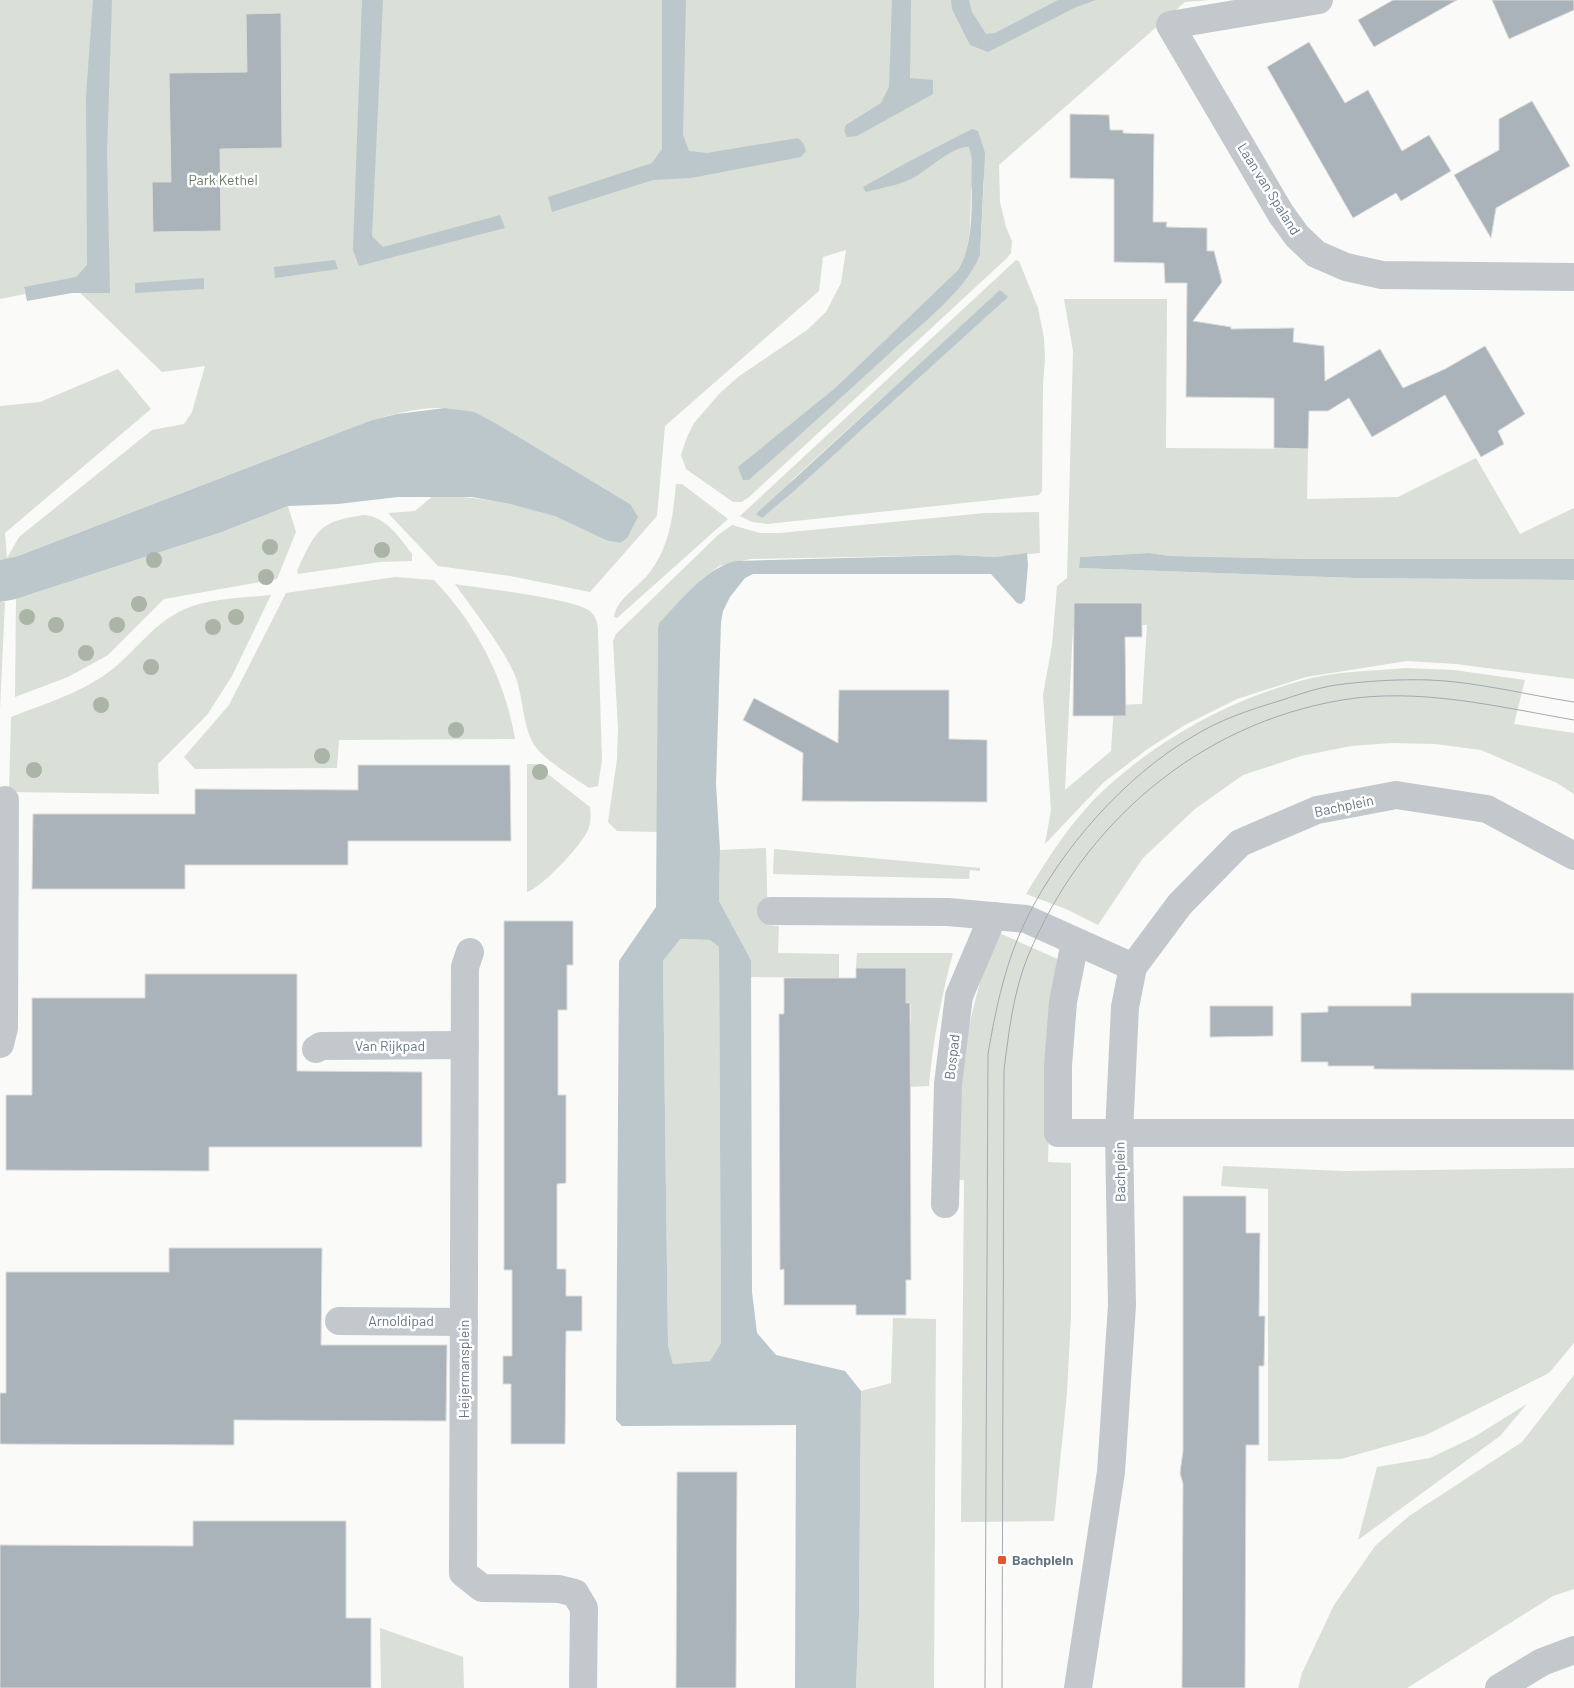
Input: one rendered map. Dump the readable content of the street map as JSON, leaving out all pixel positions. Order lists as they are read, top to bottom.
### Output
{
  "streets": {
    "street": [
      "Laan van Spaland",
      "Bachplein",
      "Van Rijkpad",
      "Bospad",
      "Arnoldipad",
      "Heijermansplein"
    ]
  },
  "crossings": [
    ["Van Rijkpad", "Heijermansplein"],
    ["Arnoldipad", "Heijermansplein"]
  ],
  "parks": ["Park Kethel"],
  "places": {
    "transit": ["Bachplein"]
  }
}
